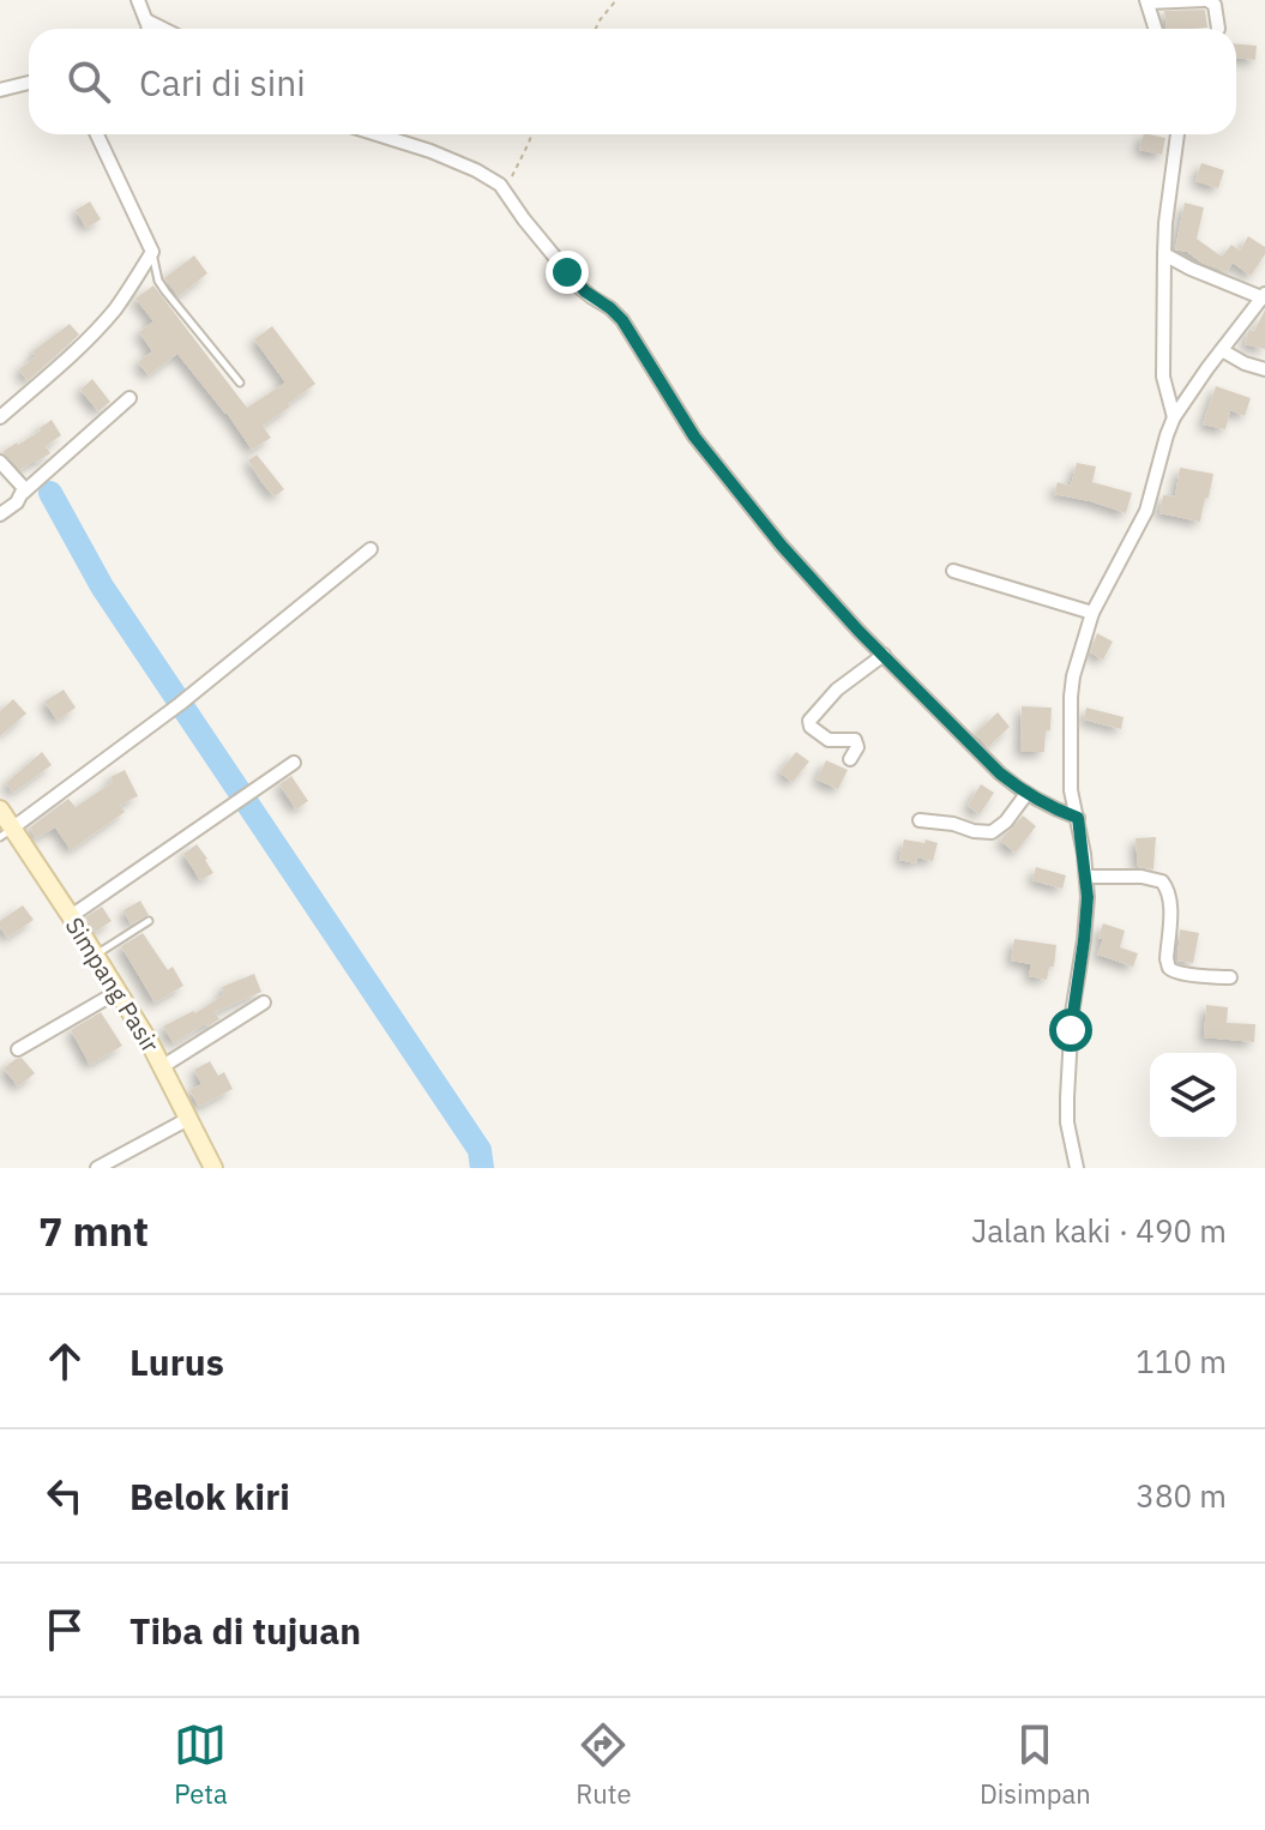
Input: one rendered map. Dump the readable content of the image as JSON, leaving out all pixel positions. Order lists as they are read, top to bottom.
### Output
{
  "streets": {
    "street": ["Simpang Pasir"]
  },
  "page": {
    "search": "Cari di sini",
    "heading": ["7 mnt", "Jalan kaki · 490 m"],
    "list": [
      ["Lurus", "110 m"],
      ["Belok kiri", "380 m"],
      "Tiba di tujuan"
    ],
    "nav": ["Peta", "Rute", "Disimpan"]
  }
}
